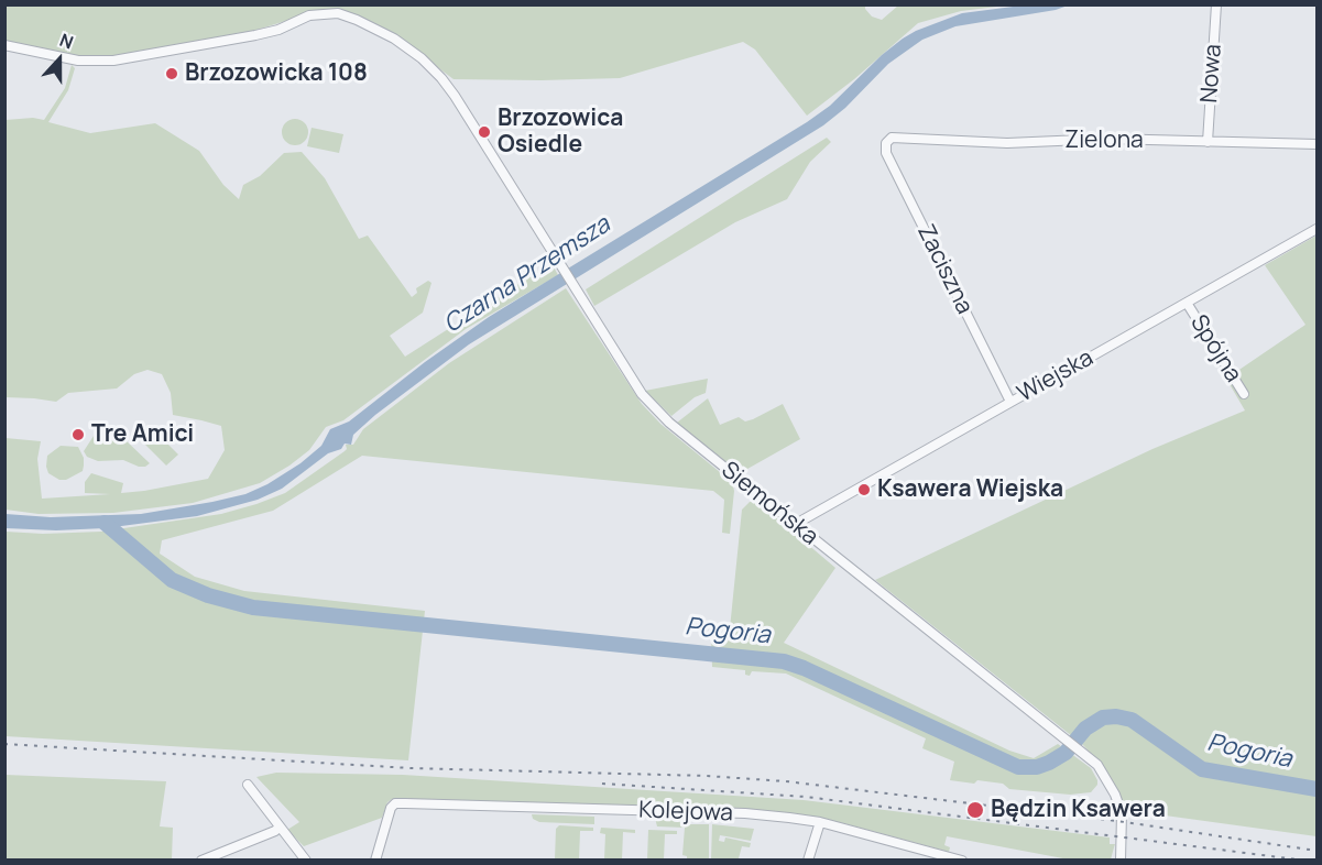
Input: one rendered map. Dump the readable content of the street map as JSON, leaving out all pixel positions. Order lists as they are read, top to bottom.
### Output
{
  "streets": {
    "street": [
      "Nowa",
      "Zielona",
      "Zaciszna",
      "Spójna",
      "Wiejska",
      "Siemońska",
      "Kolejowa"
    ]
  },
  "crossings": [
    ["Nowa", "Zielona"],
    ["Zielona", "Zaciszna"],
    ["Zaciszna", "Wiejska"],
    ["Spójna", "Wiejska"],
    ["Wiejska", "Siemońska"]
  ],
  "water": ["Czarna Przemsza", "Pogoria"],
  "places": [
    "Brzozowicka 108",
    "Brzozowica Osiedle",
    "Tre Amici",
    "Ksawera Wiejska",
    "Będzin Ksawera"
  ],
  "north": "top"
}
